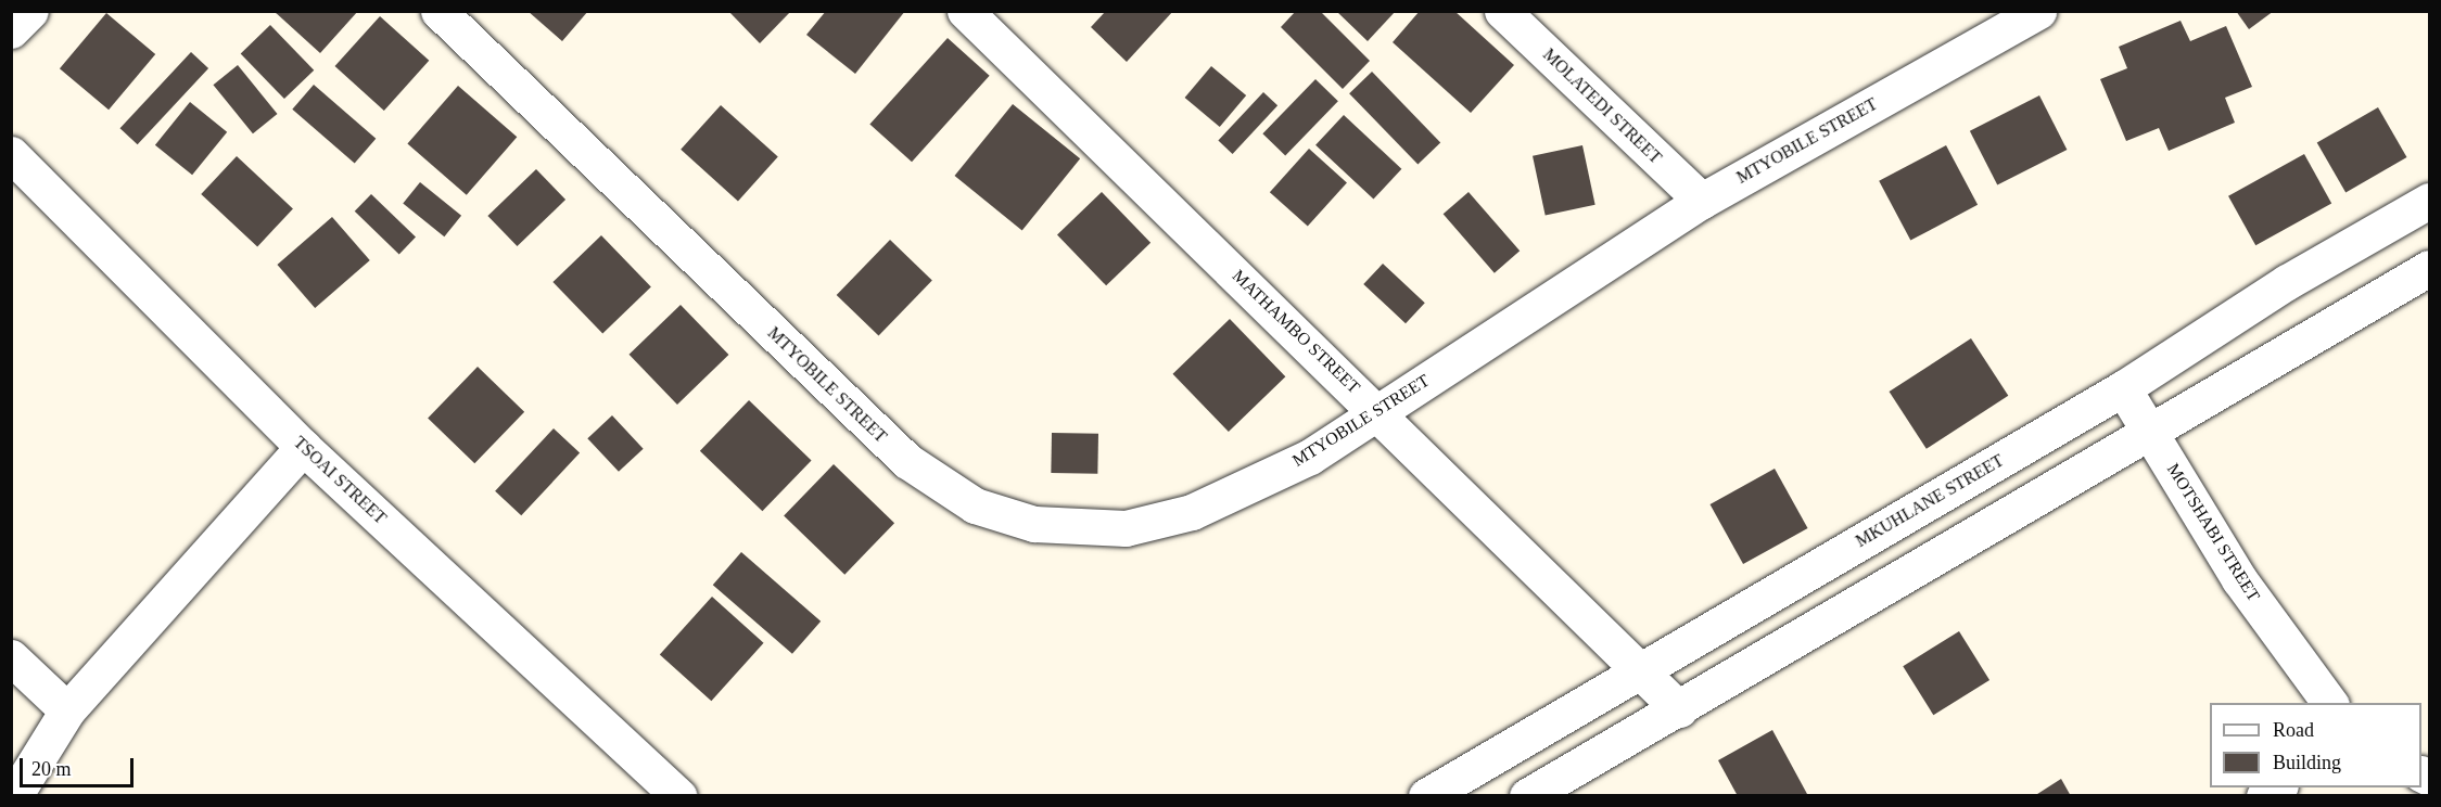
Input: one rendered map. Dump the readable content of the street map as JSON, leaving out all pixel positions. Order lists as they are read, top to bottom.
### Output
{
  "streets": {
    "street": [
      "MOLATEDI STREET",
      "MTYOBILE STREET",
      "MATHAMBO STREET",
      "TSOAI STREET",
      "MKUHLANE STREET",
      "MOTSHABI STREET"
    ]
  },
  "crossings": [
    ["MOLATEDI STREET", "MTYOBILE STREET"],
    ["MTYOBILE STREET", "MATHAMBO STREET"],
    ["MATHAMBO STREET", "MKUHLANE STREET"],
    ["MKUHLANE STREET", "MOTSHABI STREET"]
  ],
  "legend": ["Road", "Building"],
  "scale_bar": "20 m"
}
